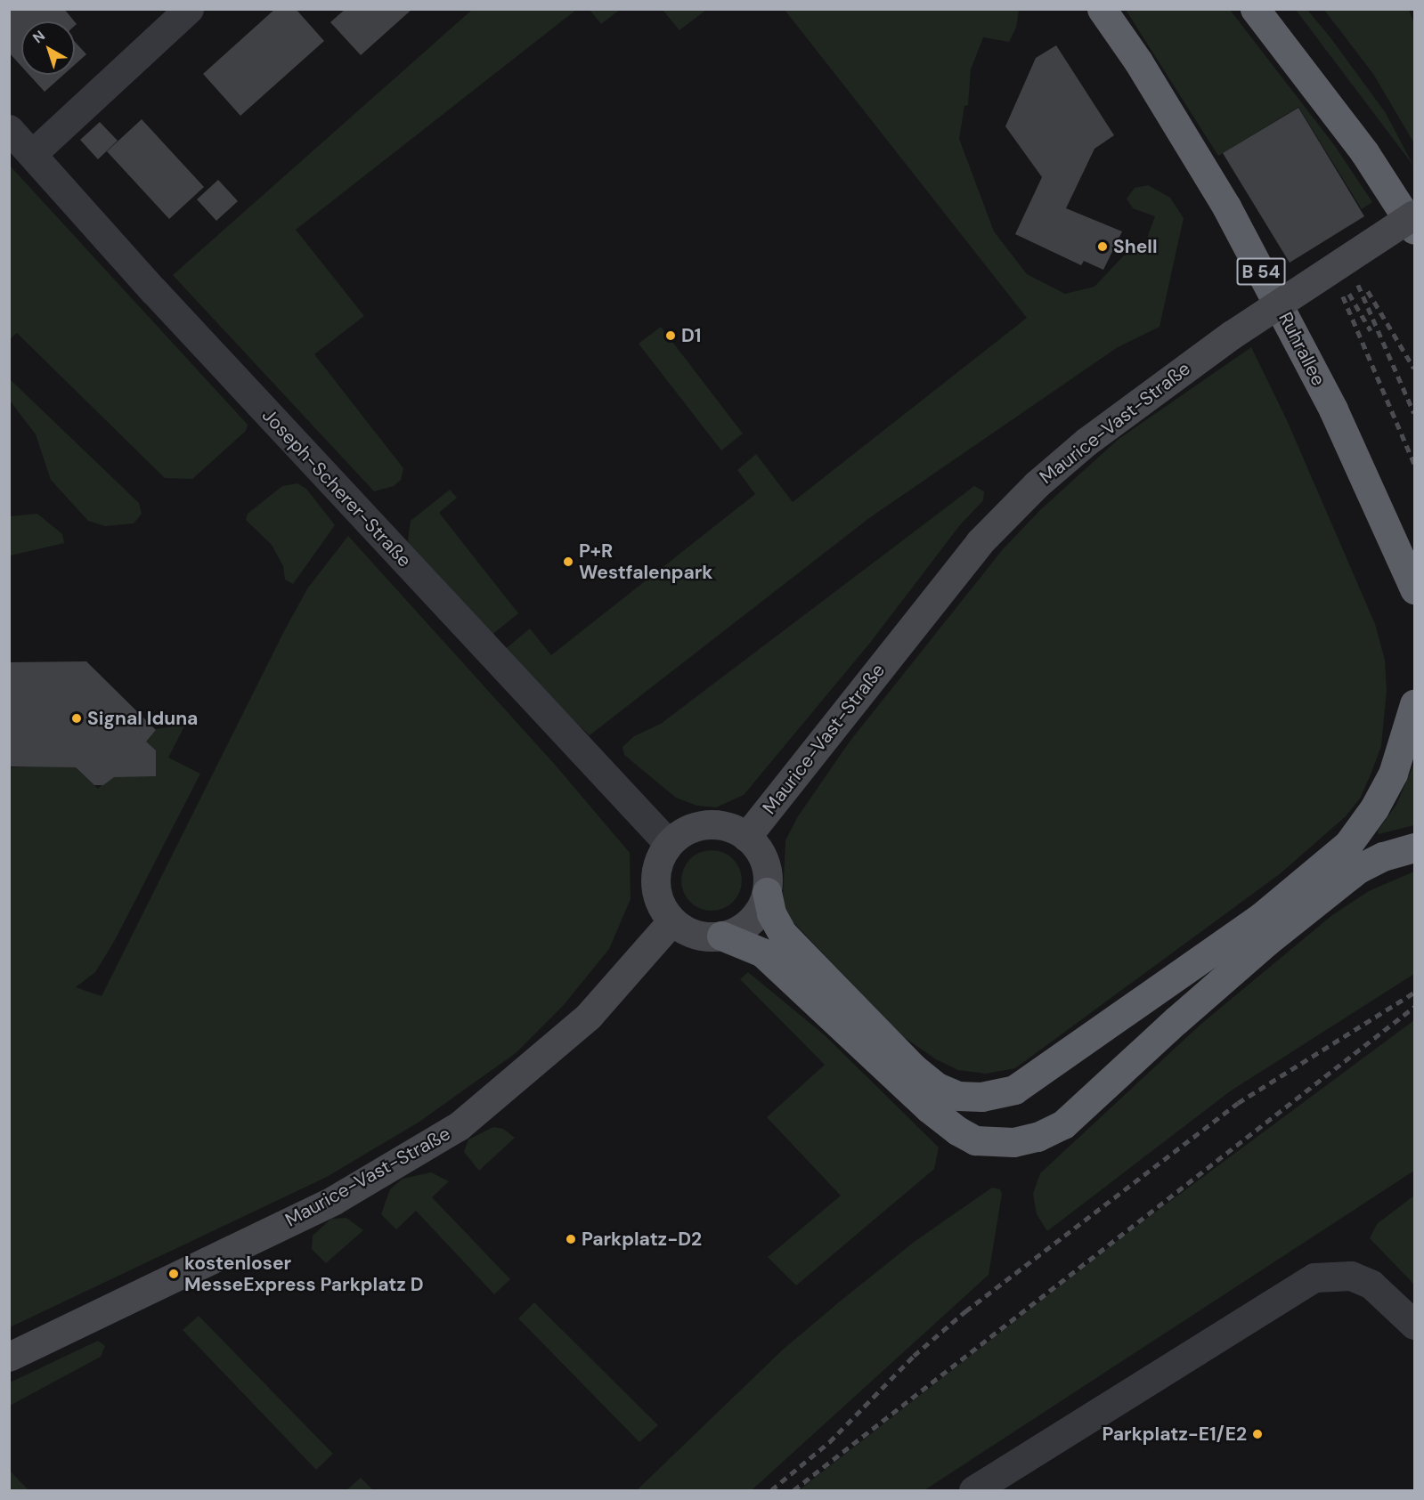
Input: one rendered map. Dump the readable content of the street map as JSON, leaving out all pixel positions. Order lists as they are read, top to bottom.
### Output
{
  "streets": {
    "highway": ["B 54", "Ruhrallee"],
    "main road": ["Maurice-Vast-Straße"],
    "street": ["Joseph-Scherer-Straße"]
  },
  "crossings": [
    ["Maurice-Vast-Straße", "Joseph-Scherer-Straße"]
  ],
  "places": [
    "Shell",
    "D1",
    "P+R Westfalenpark",
    "Signal Iduna",
    "Parkplatz-D2",
    "kostenloser MesseExpress Parkplatz D",
    "Parkplatz-E1/E2"
  ],
  "north": "top left"
}
